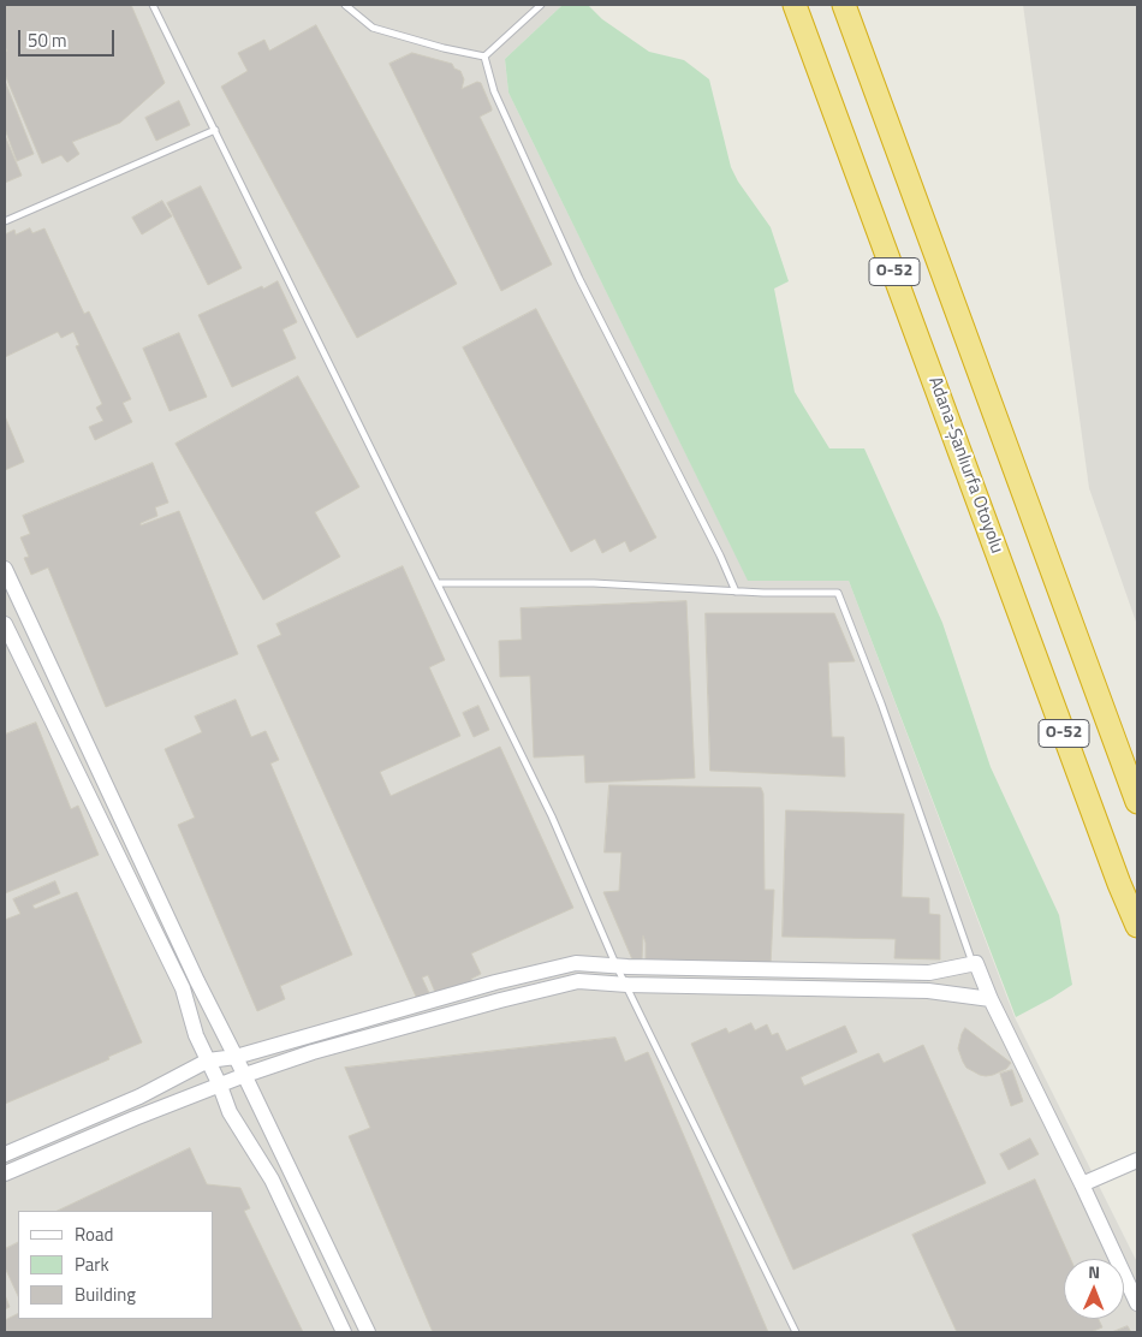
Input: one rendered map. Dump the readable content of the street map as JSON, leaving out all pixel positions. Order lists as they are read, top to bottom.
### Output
{
  "streets": {
    "highway": ["O-52", "Adana-Şanlıurfa Otoyolu"]
  },
  "legend": ["Road", "Park", "Building"],
  "scale_bar": "50 m",
  "north": "top"
}
